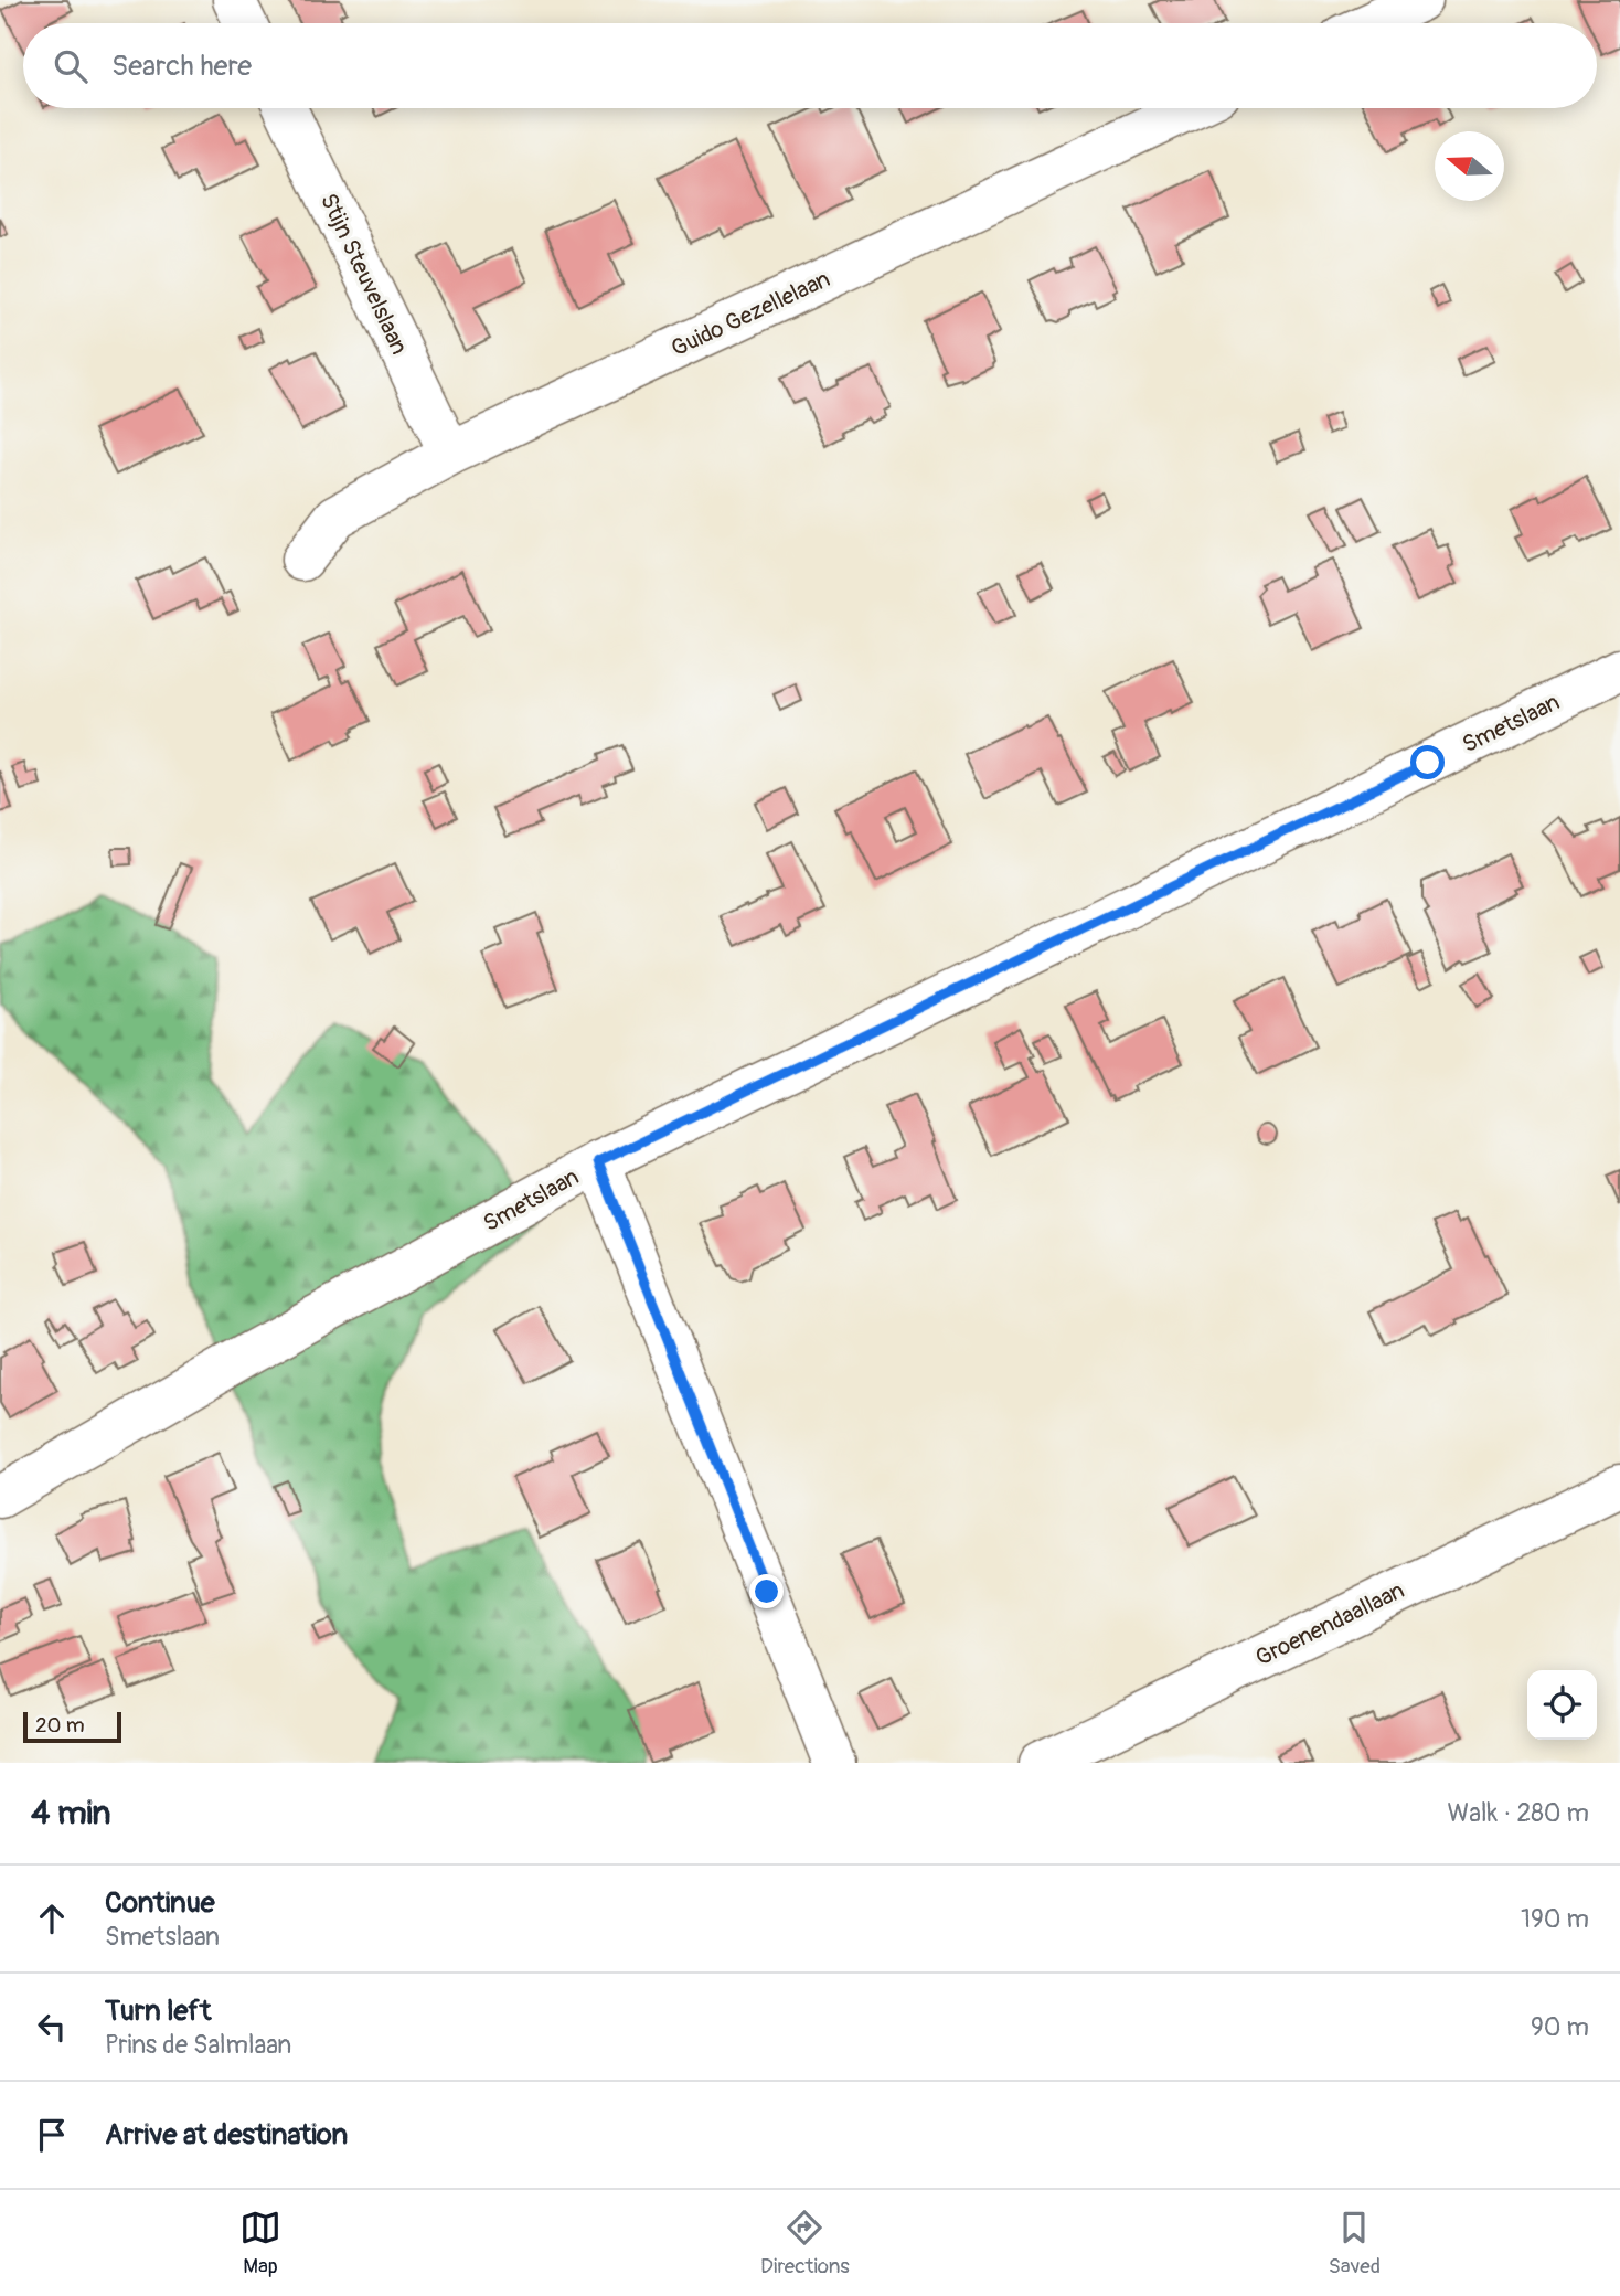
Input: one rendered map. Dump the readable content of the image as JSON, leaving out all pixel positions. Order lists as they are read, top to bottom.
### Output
{
  "streets": {
    "street": [
      "Stijn Steuvelslaan",
      "Guido Gezellelaan",
      "Smetslaan",
      "Groenendaallaan"
    ]
  },
  "crossings": [
    ["Stijn Steuvelslaan", "Guido Gezellelaan"]
  ],
  "scale_bar": "20 m",
  "north": "left",
  "page": {
    "search": "Search here",
    "scale": "20 m",
    "heading": ["4 min", "Walk · 280 m"],
    "list": [
      ["Continue", "Smetslaan", "190 m"],
      ["Turn left", "Prins de Salmlaan", "90 m"],
      "Arrive at destination"
    ],
    "nav": ["Map", "Directions", "Saved"]
  }
}
